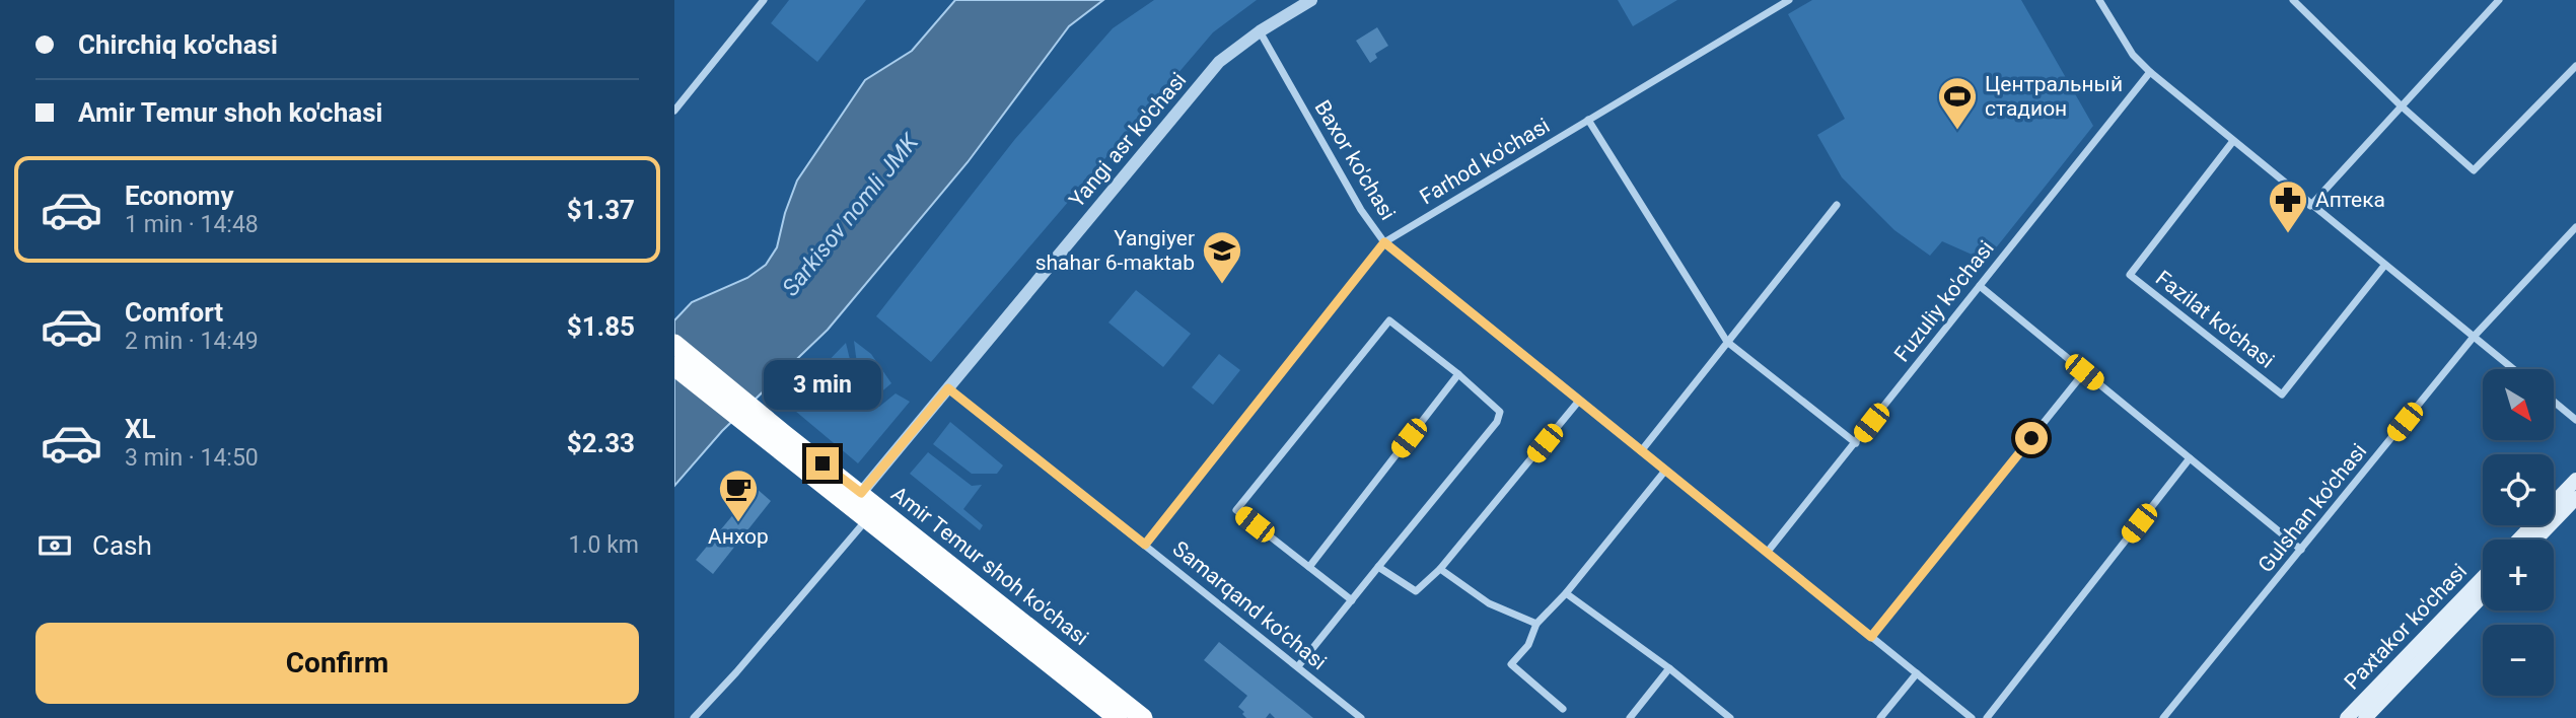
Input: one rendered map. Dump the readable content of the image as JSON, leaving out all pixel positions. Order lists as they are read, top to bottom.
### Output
{
  "streets": {
    "highway": ["Amir Temur shoh ko'chasi"],
    "main road": ["Paxtakor ko'chasi"],
    "street": [
      "Yangi asr ko'chasi",
      "Baxor ko'chasi",
      "Farhod ko'chasi",
      "Fuzuliy ko'chasi",
      "Fazilat ko'chasi",
      "Gulshan ko'chasi",
      "Samarqand ko‘chasi"
    ]
  },
  "crossings": [
    ["Yangi asr ko'chasi", "Baxor ko'chasi"],
    ["Yangi asr ko'chasi", "Amir Temur shoh ko'chasi"],
    ["Yangi asr ko'chasi", "Samarqand ko‘chasi"],
    ["Baxor ko'chasi", "Farhod ko'chasi"],
    ["Baxor ko'chasi", "Fuzuliy ko'chasi"],
    ["Farhod ko'chasi", "Samarqand ko‘chasi"]
  ],
  "water": ["Sarkisov nomli JMK"],
  "places": {
    "sports": ["Центральный стадион"],
    "pharmacy": ["Аптека"],
    "school or university": ["Yangiyer shahar 6-maktab"],
    "cafe": ["Анхор"]
  },
  "north": "bottom right",
  "page": {
    "banner": ["Chirchiq ko'chasi", "Amir Temur shoh ko'chasi"],
    "list": [
      {
        "name": "Economy",
        "note": "1 min · 14:48",
        "value": "$1.37"
      },
      {
        "name": "Comfort",
        "note": "2 min · 14:49",
        "value": "$1.85"
      },
      {
        "name": "XL",
        "note": "3 min · 14:50",
        "value": "$2.33"
      }
    ],
    "bubble": "3 min",
    "map_buttons": ["+", "−"],
    "pay": ["Cash", "1.0 km"],
    "buttons": "Confirm"
  }
}
